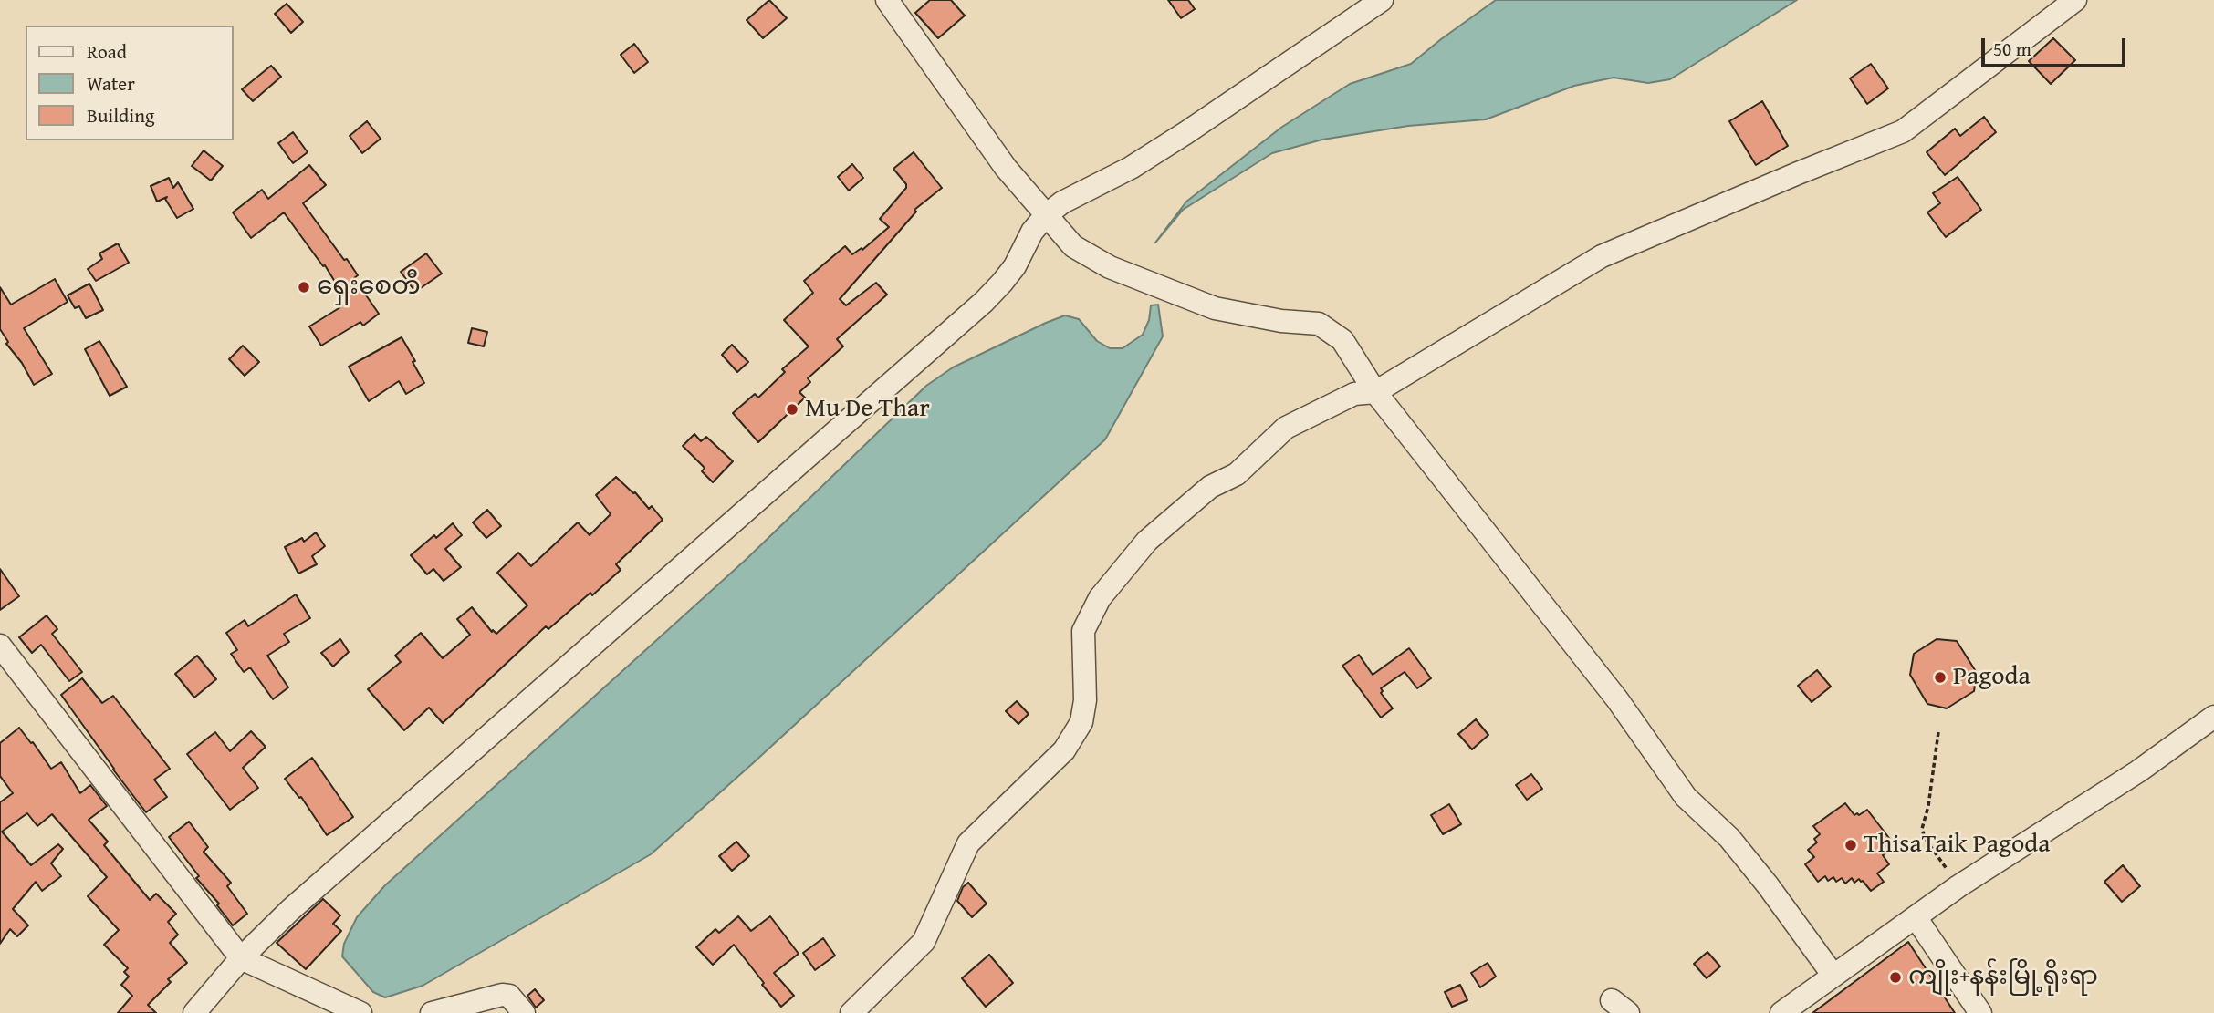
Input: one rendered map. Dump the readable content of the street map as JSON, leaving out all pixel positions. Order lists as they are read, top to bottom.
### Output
{
  "places": [
    "ရှေးစေတီ",
    "Mu De Thar",
    "Pagoda",
    "ThisaTaik Pagoda",
    "ကျိုး+နန်းမြို့ရိုးရာ"
  ],
  "legend": ["Road", "Water", "Building"],
  "scale_bar": "50 m"
}
